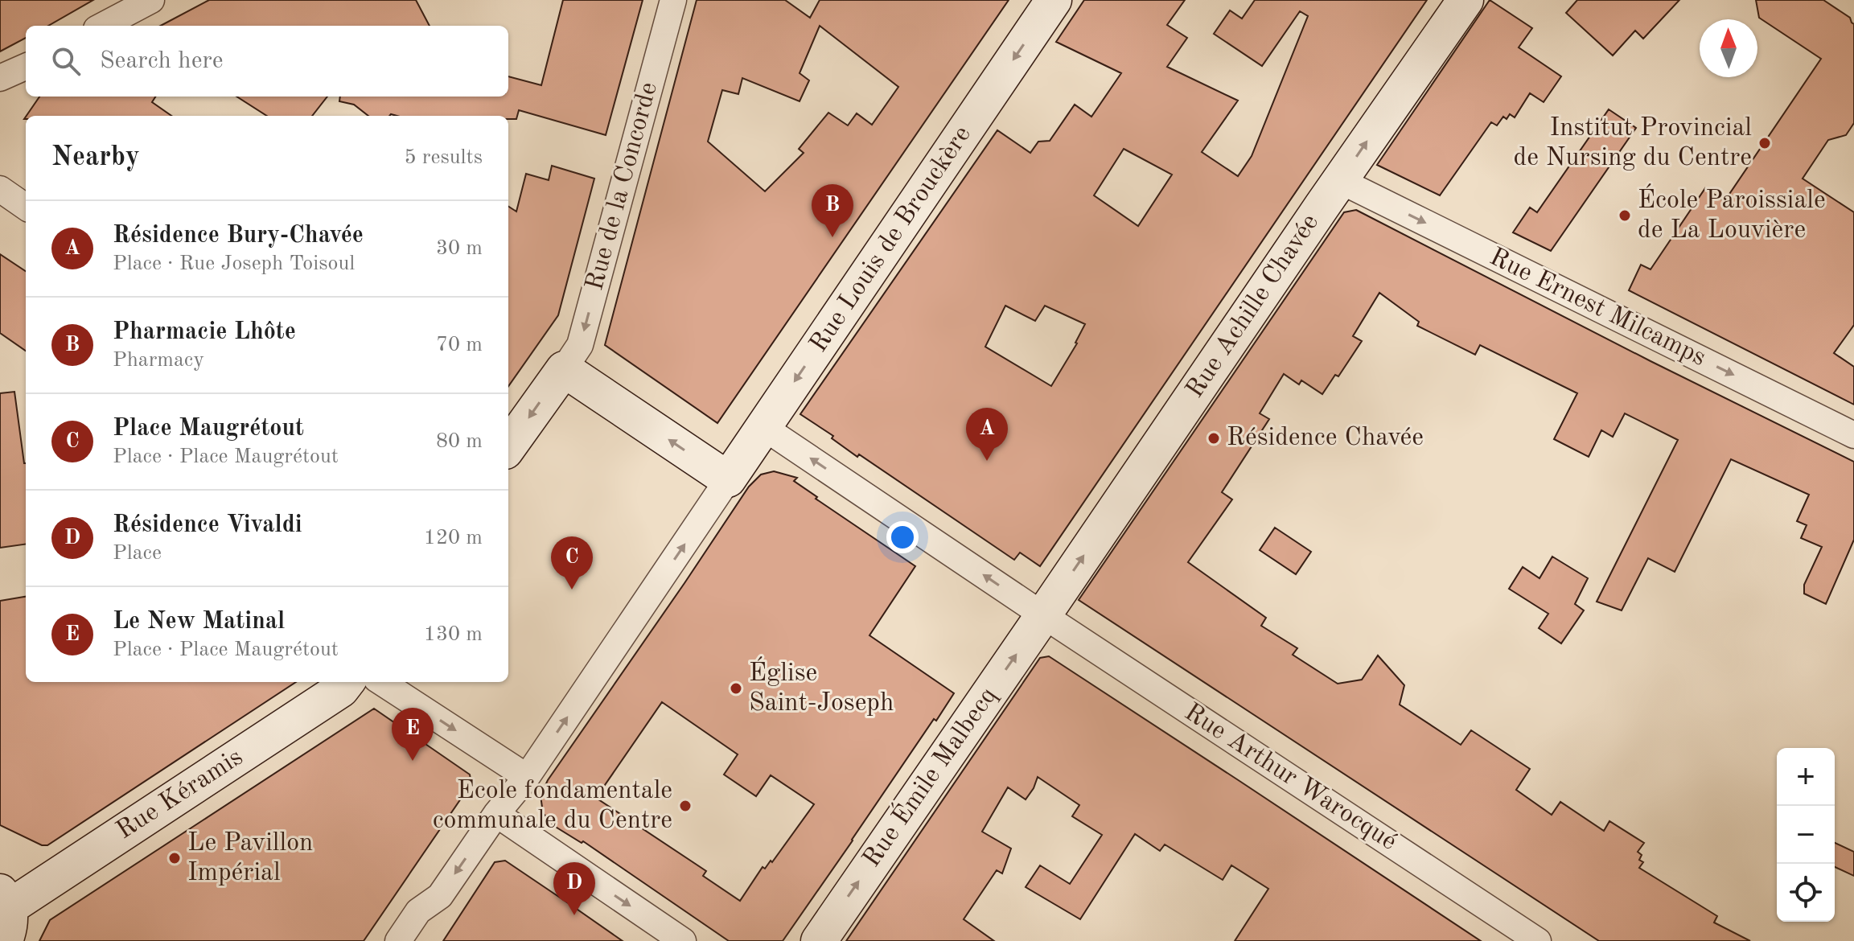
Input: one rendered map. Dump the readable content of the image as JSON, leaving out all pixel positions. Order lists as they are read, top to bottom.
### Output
{
  "streets": {
    "street": [
      "Rue de la Concorde",
      "Rue Louis de Brouckère",
      "Rue Achille Chavée",
      "Rue Ernest Milcamps",
      "Rue Émile Malbecq",
      "Rue Arthur Warocqué",
      "Rue Kéramis"
    ]
  },
  "crossings": [
    ["Rue Louis de Brouckère", "Rue Arthur Warocqué"],
    ["Rue Achille Chavée", "Rue Ernest Milcamps"],
    ["Rue Achille Chavée", "Rue Émile Malbecq"],
    ["Rue Achille Chavée", "Rue Arthur Warocqué"],
    ["Rue Émile Malbecq", "Rue Arthur Warocqué"]
  ],
  "one_way": [
    "Rue de la Concorde",
    "Rue Louis de Brouckère",
    "Rue Achille Chavée",
    "Rue Ernest Milcamps",
    "Rue Émile Malbecq",
    "Rue Arthur Warocqué"
  ],
  "places": [
    "Institut Provincial de Nursing du Centre",
    "École Paroissiale de La Louvière",
    "Résidence Chavée",
    "Église Saint-Joseph",
    "Ecole fondamentale communale du Centre",
    "Le Pavillon Impérial"
  ],
  "north": "top",
  "page": {
    "search": "Search here",
    "heading": ["Nearby", "5 results"],
    "pins": [
      "B",
      "A",
      "C",
      "E",
      "D"
    ],
    "list": [
      {
        "mark": "A",
        "name": "Résidence Bury-Chavée",
        "note": "Place · Rue Joseph Toisoul",
        "value": "30 m"
      },
      {
        "mark": "B",
        "name": "Pharmacie Lhôte",
        "note": "Pharmacy",
        "value": "70 m"
      },
      {
        "mark": "C",
        "name": "Place Maugrétout",
        "note": "Place · Place Maugrétout",
        "value": "80 m"
      },
      {
        "mark": "D",
        "name": "Résidence Vivaldi",
        "note": "Place",
        "value": "120 m"
      },
      {
        "mark": "E",
        "name": "Le New Matinal",
        "note": "Place · Place Maugrétout",
        "value": "130 m"
      }
    ],
    "map_buttons": ["+", "−"]
  }
}
